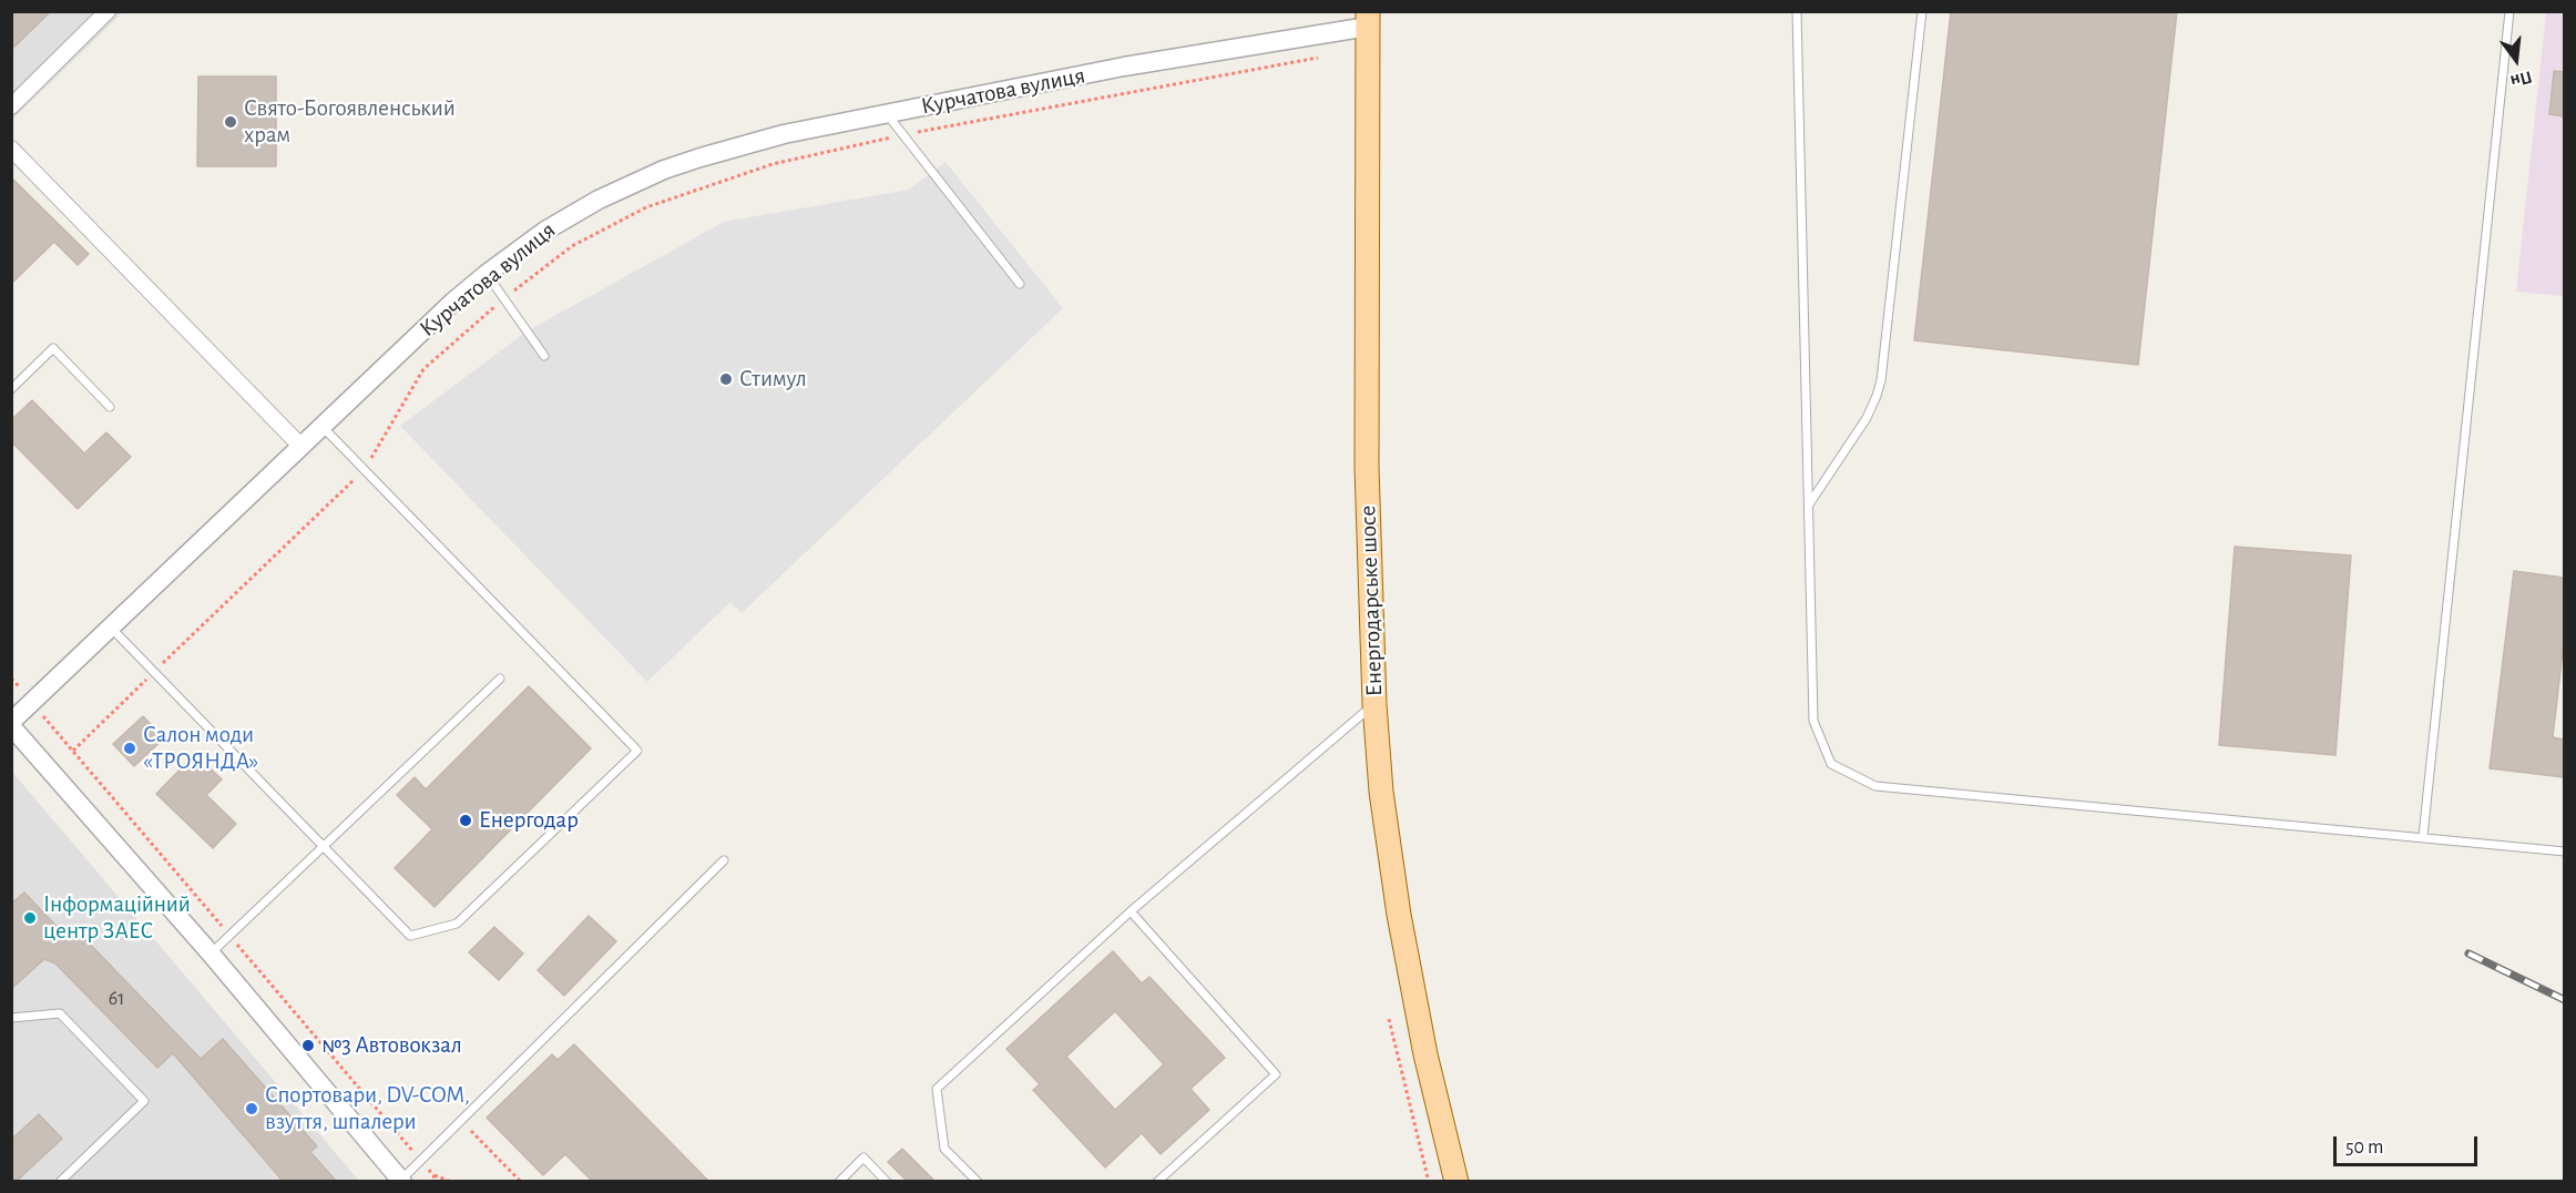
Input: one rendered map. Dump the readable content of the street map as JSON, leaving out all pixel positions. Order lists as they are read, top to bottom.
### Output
{
  "streets": {
    "main road": ["Енергодарське шосе"],
    "street": ["Курчатова вулиця"]
  },
  "crossings": [
    ["Курчатова вулиця", "Енергодарське шосе"]
  ],
  "places": [
    "Свято-Богоявленський храм",
    "Стимул",
    "Салон моди «ТРОЯНДА»",
    "Енергодар",
    "Інформаційний центр ЗАЕС",
    "№3 Автовокзал",
    "Спортовари, DV-COM, взуття, шпалери"
  ],
  "house_numbers": ["61"],
  "scale_bar": "50 m",
  "north": "bottom"
}
